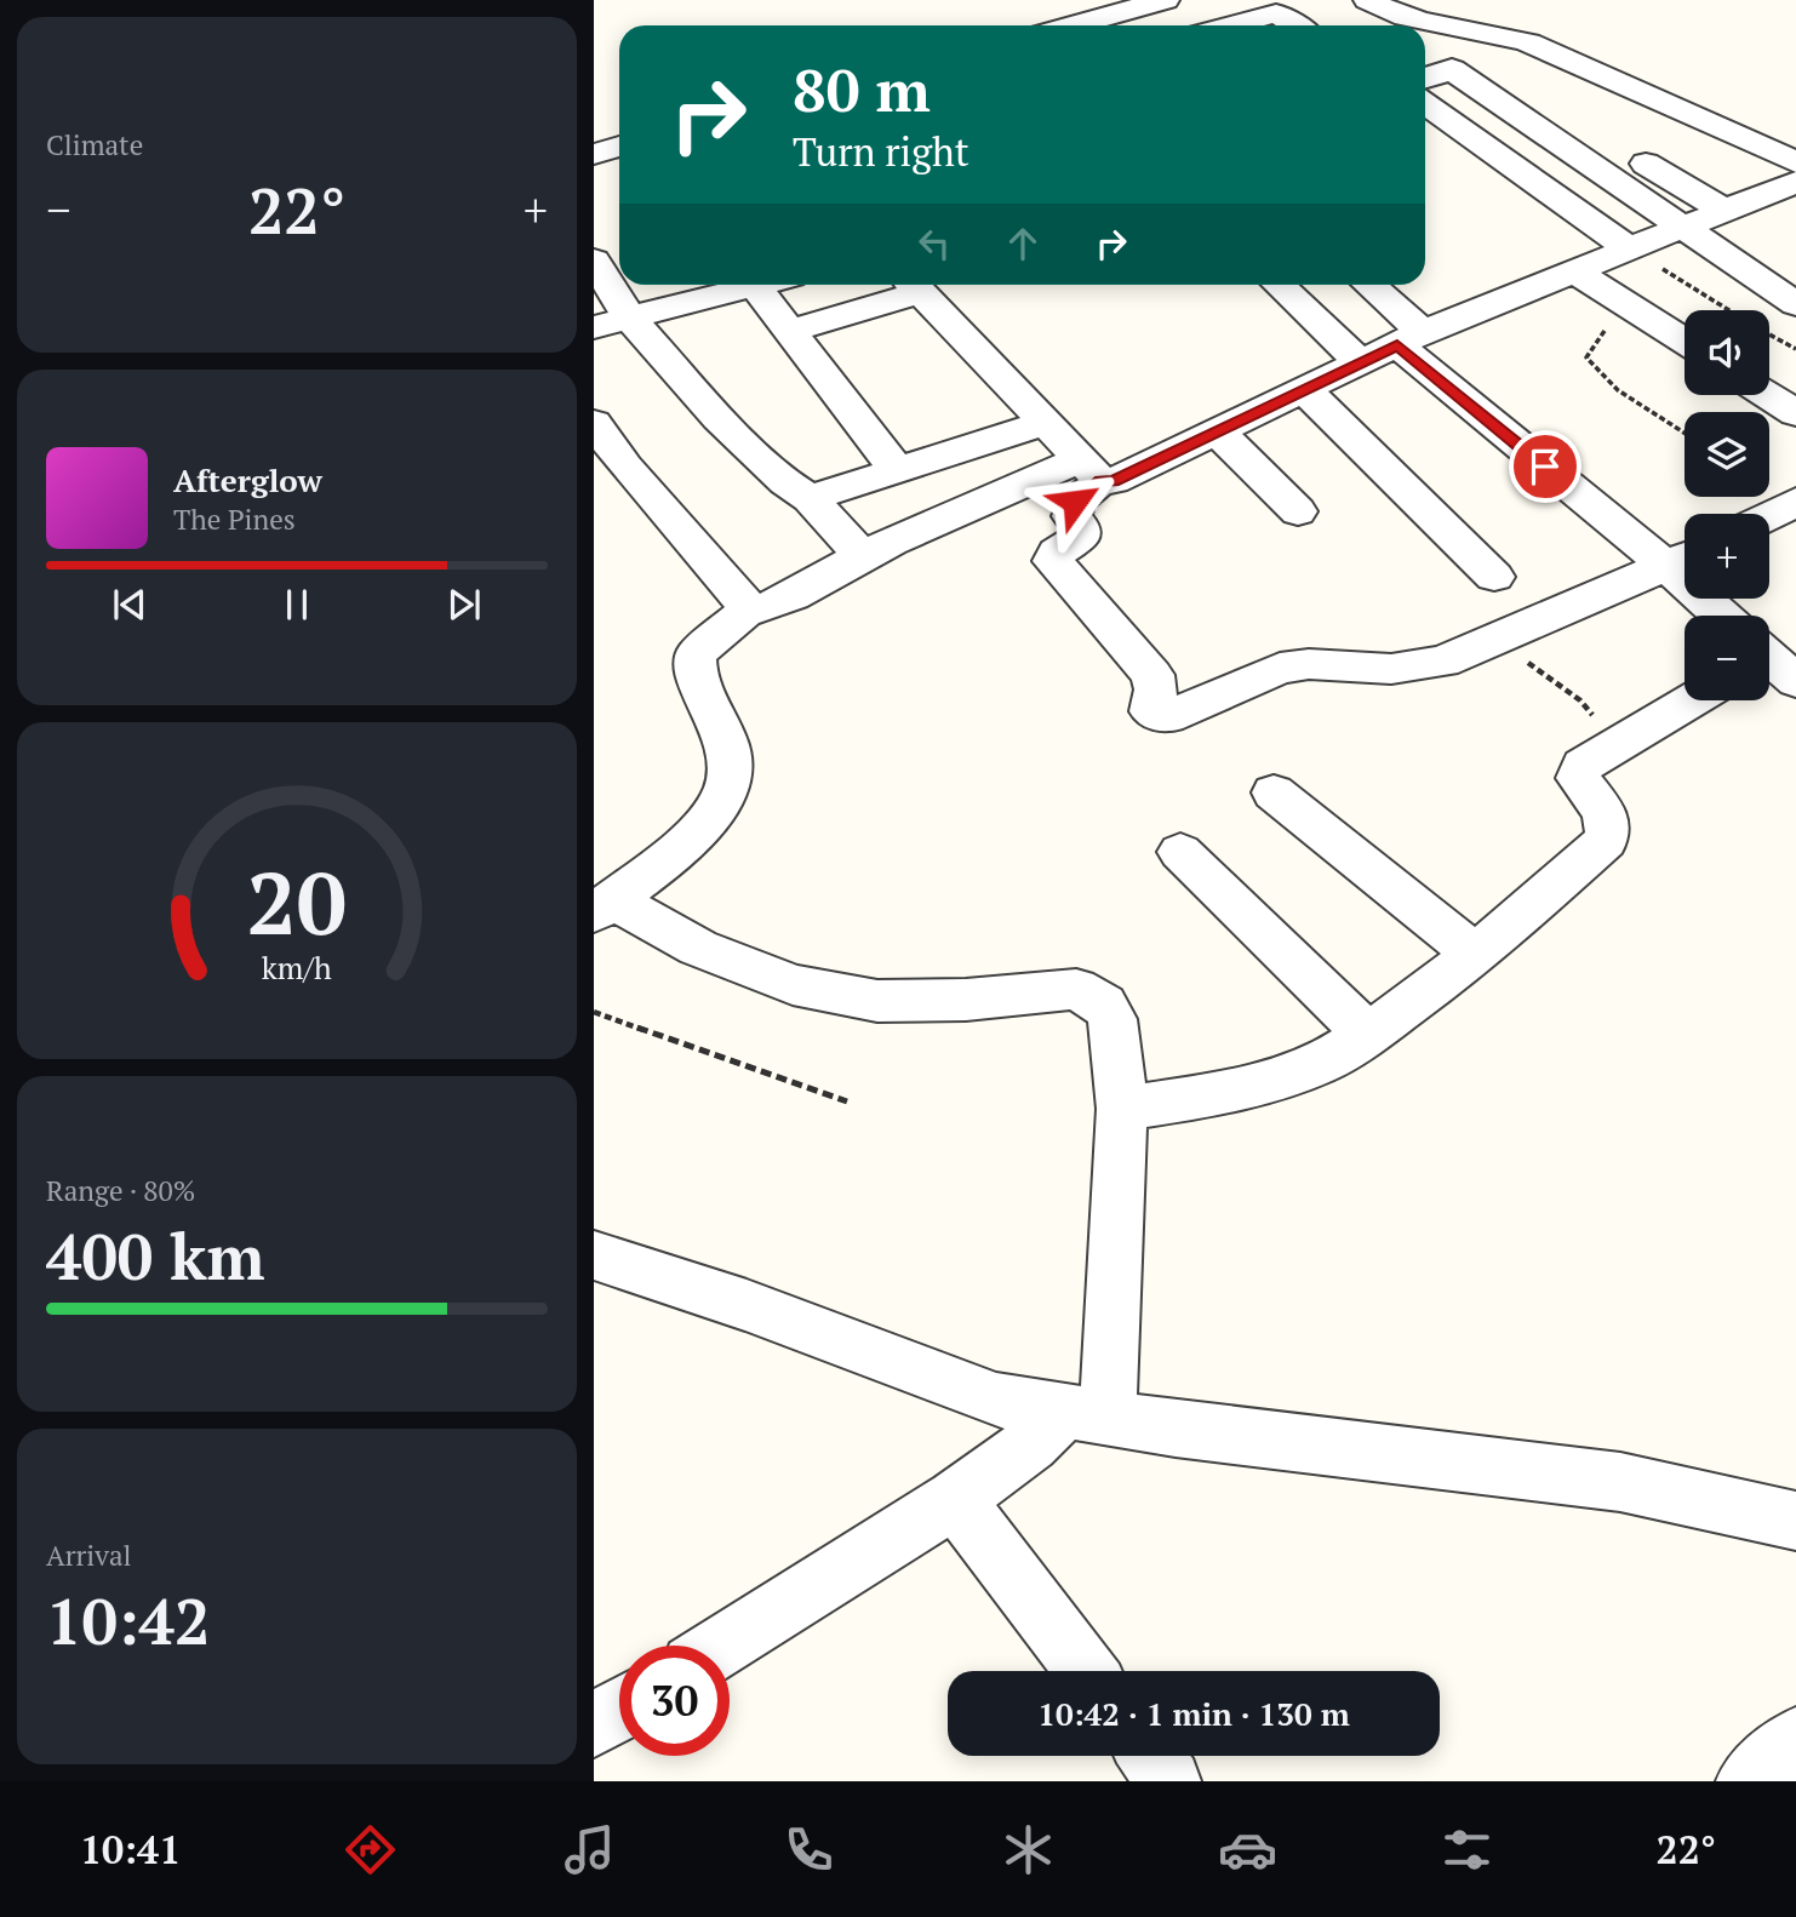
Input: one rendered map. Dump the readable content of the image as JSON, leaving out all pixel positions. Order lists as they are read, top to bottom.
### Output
{
  "page": {
    "tile": [
      "Climate",
      ["Range · 80%", "400 km"],
      ["Arrival", "10:42"]
    ],
    "turn": ["80 m", "Turn right"],
    "heat": ["−", "22°", "+"],
    "map_buttons": ["+", "−"],
    "song": ["Afterglow", "The Pines"],
    "limit": "30",
    "trip": "10:42 · 1 min · 130 m",
    "tabs": ["10:41", "22°"],
    "gauge": ["20", "km/h"]
  }
}
